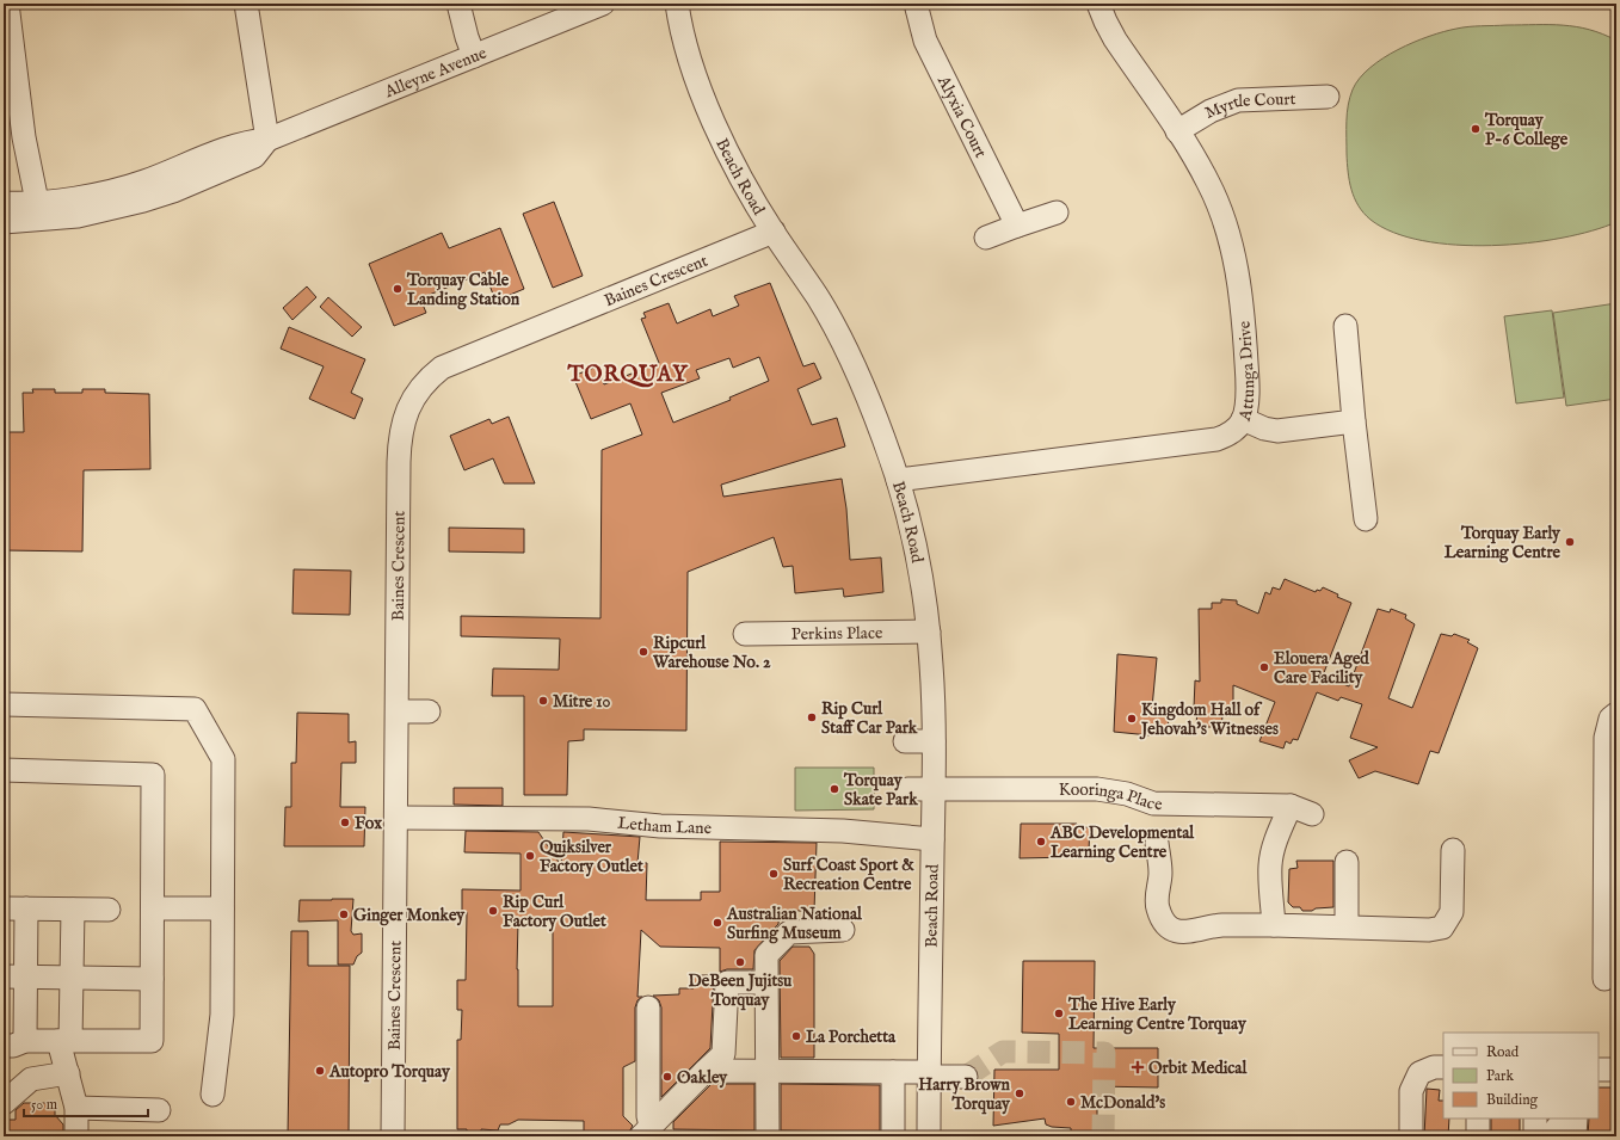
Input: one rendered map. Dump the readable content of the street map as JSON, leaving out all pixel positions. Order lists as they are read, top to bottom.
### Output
{
  "streets": {
    "street": [
      "Alleyne Avenue",
      "Myrtle Court",
      "Alyxia Court",
      "Beach Road",
      "Baines Crescent",
      "Attunga Drive",
      "Perkins Place",
      "Kooringa Place",
      "Letham Lane"
    ]
  },
  "crossings": [
    ["Myrtle Court", "Attunga Drive"],
    ["Beach Road", "Baines Crescent"],
    ["Beach Road", "Attunga Drive"],
    ["Beach Road", "Perkins Place"],
    ["Beach Road", "Kooringa Place"],
    ["Beach Road", "Letham Lane"],
    ["Baines Crescent", "Letham Lane"]
  ],
  "districts": ["TORQUAY"],
  "places": {
    "other": [
      "Torquay P-6 College",
      "Torquay Cable Landing Station",
      "Torquay Early Learning Centre",
      "Ripcurl Warehouse No. 2",
      "Elouera Aged Care Facility",
      "Mitre 10",
      "Rip Curl Staff Car Park",
      "Kingdom Hall of Jehovah's Witnesses",
      "Torquay Skate Park",
      "Fox",
      "ABC Developmental Learning Centre",
      "Quiksilver Factory Outlet",
      "Surf Coast Sport & Recreation Centre",
      "Rip Curl Factory Outlet",
      "Ginger Monkey",
      "Australian National Surfing Museum",
      "DeBeen Jujitsu Torquay",
      "The Hive Early Learning Centre Torquay",
      "La Porchetta",
      "Autopro Torquay",
      "Oakley",
      "Harry Brown Torquay",
      "McDonald's"
    ],
    "health": ["Orbit Medical"]
  },
  "legend": ["Road", "Park", "Building"],
  "scale_bar": "50 m"
}
